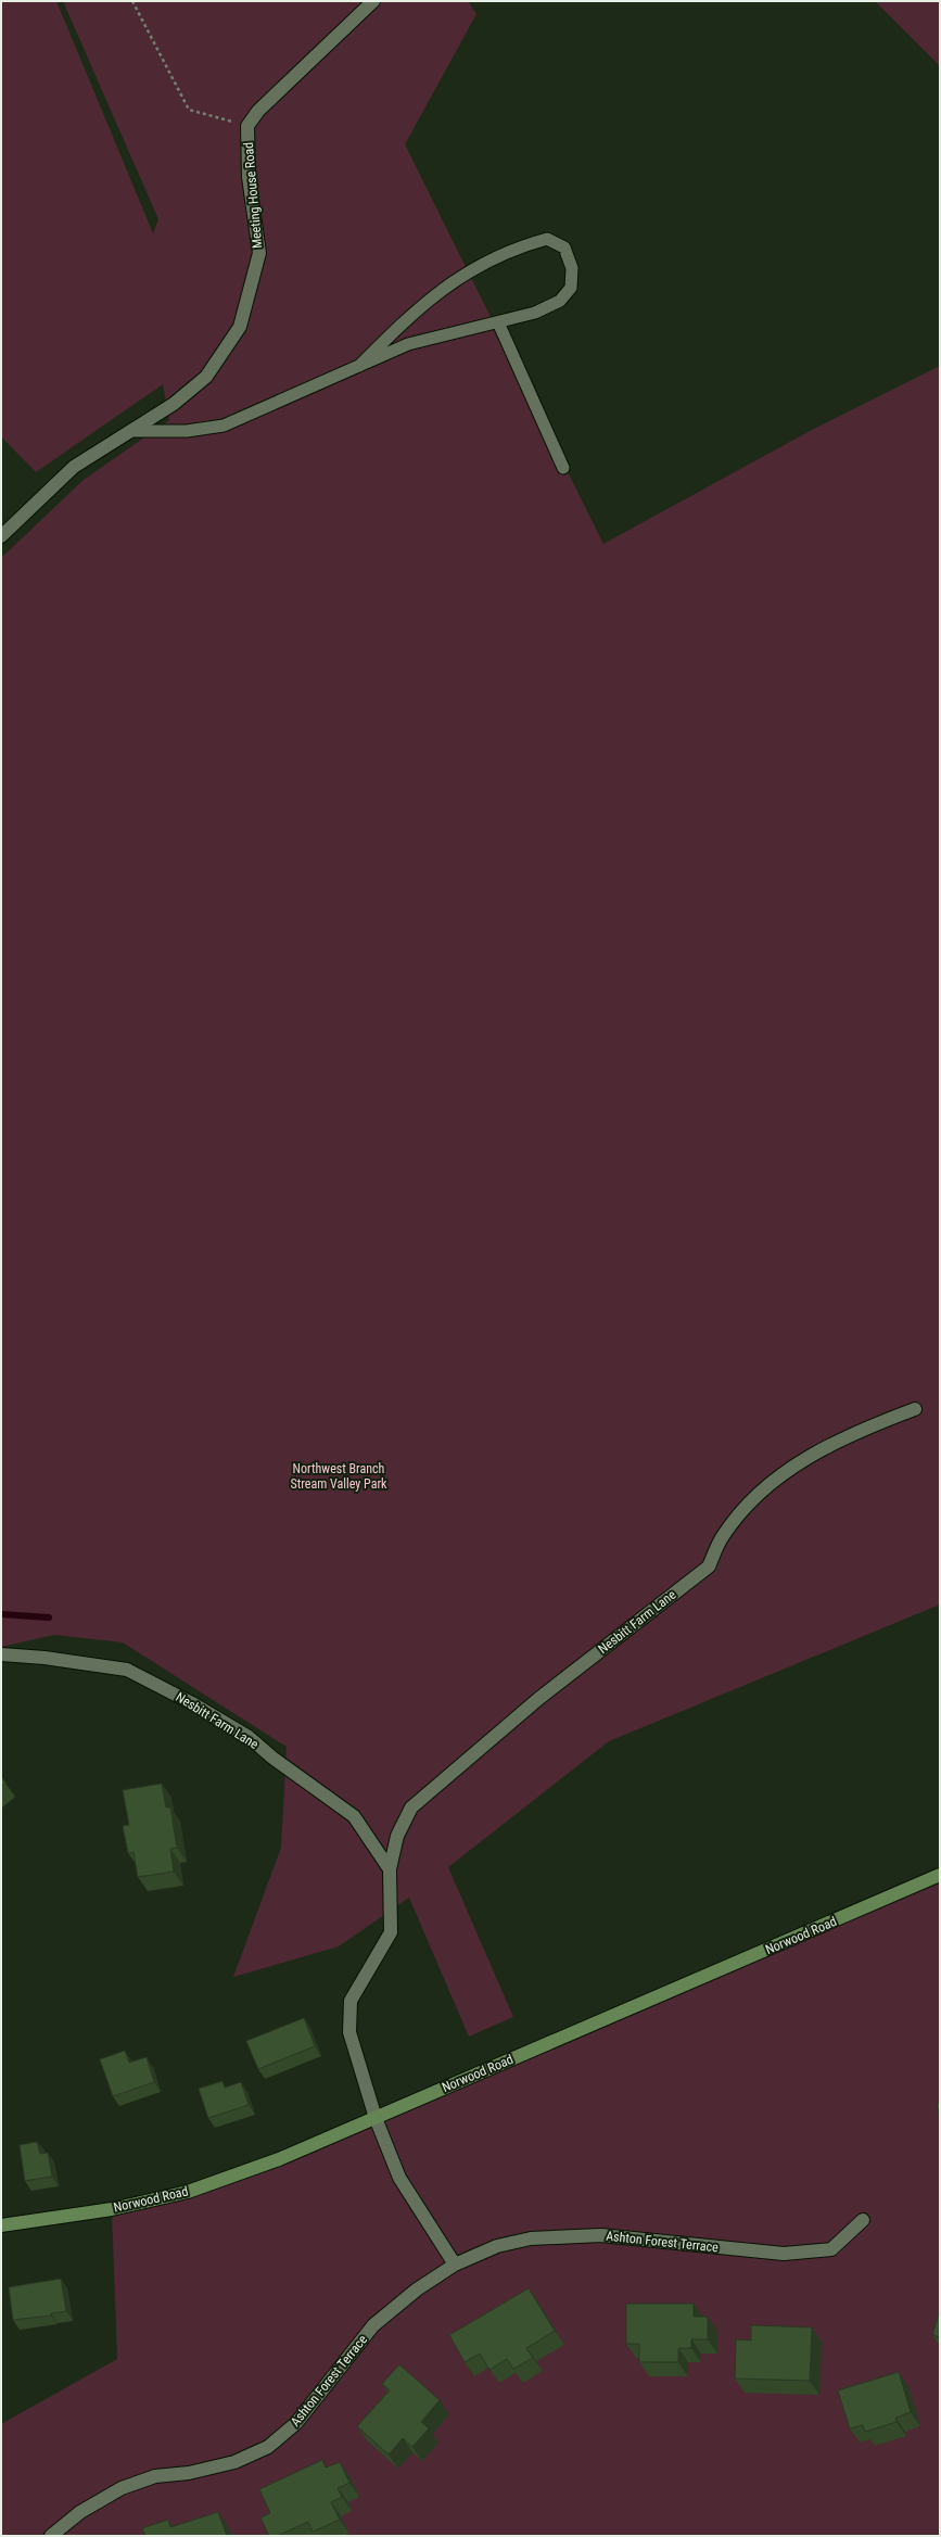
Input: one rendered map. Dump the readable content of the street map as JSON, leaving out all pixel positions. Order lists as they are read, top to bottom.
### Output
{
  "streets": {
    "street": [
      "Meeting House Road",
      "Nesbitt Farm Lane",
      "Norwood Road",
      "Ashton Forest Terrace"
    ]
  },
  "crossings": [
    ["Nesbitt Farm Lane", "Norwood Road"]
  ],
  "parks": ["Northwest Branch Stream Valley Park"]
}
